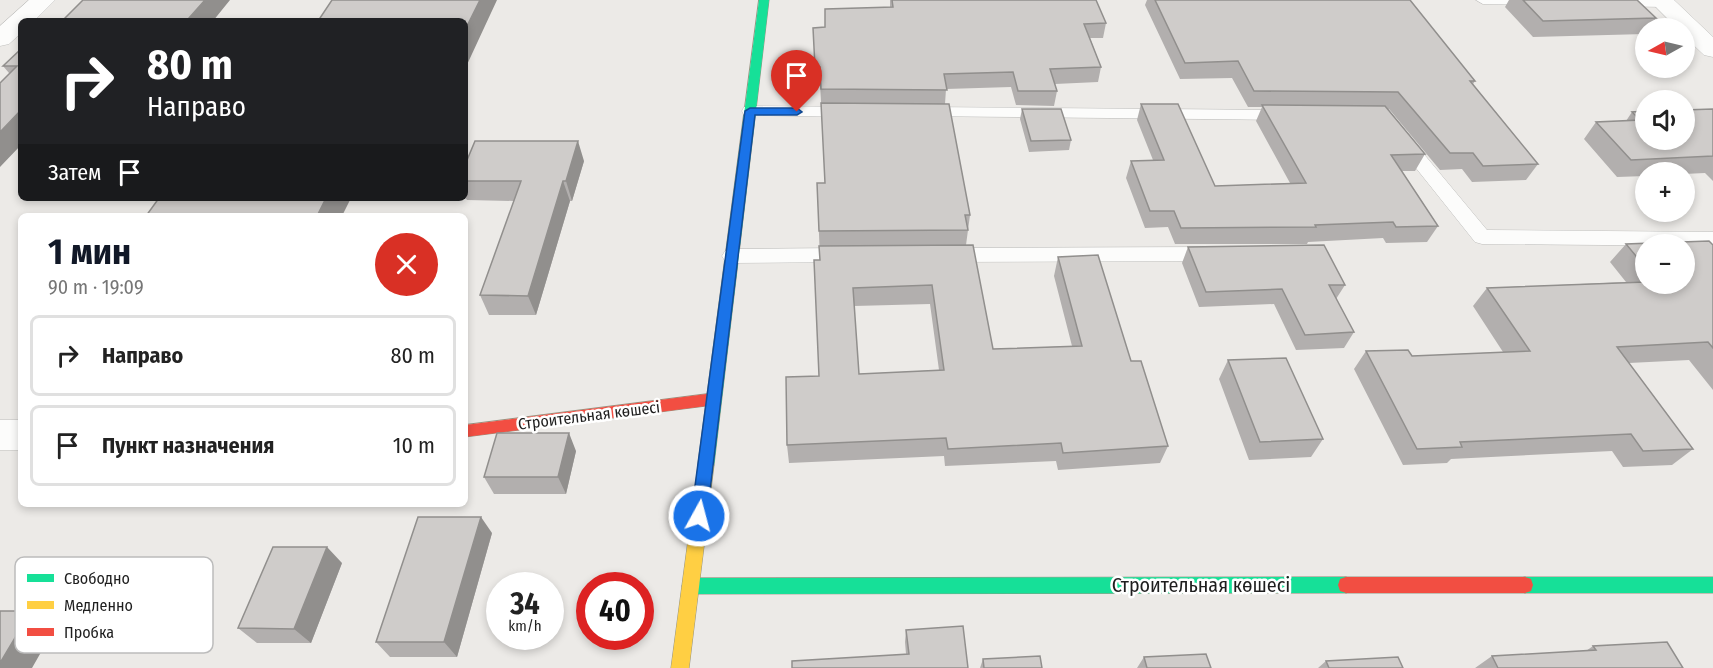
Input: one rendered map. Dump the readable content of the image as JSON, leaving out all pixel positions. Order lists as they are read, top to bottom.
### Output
{
  "streets": {
    "street": ["Строительная көшесі"]
  },
  "legend": ["Свободно", "Медленно", "Пробка"],
  "north": "left",
  "page": {
    "map_buttons": ["+", "−"],
    "turn": ["80 m", "Направо"],
    "then": "Затем",
    "heading": ["1 мин", "90 m · 19:09"],
    "list": [
      {
        "name": "Направо",
        "value": "80 m"
      },
      {
        "name": "Пункт назначения",
        "value": "10 m"
      }
    ],
    "speed": "34 km/h",
    "limit": "40"
  }
}
